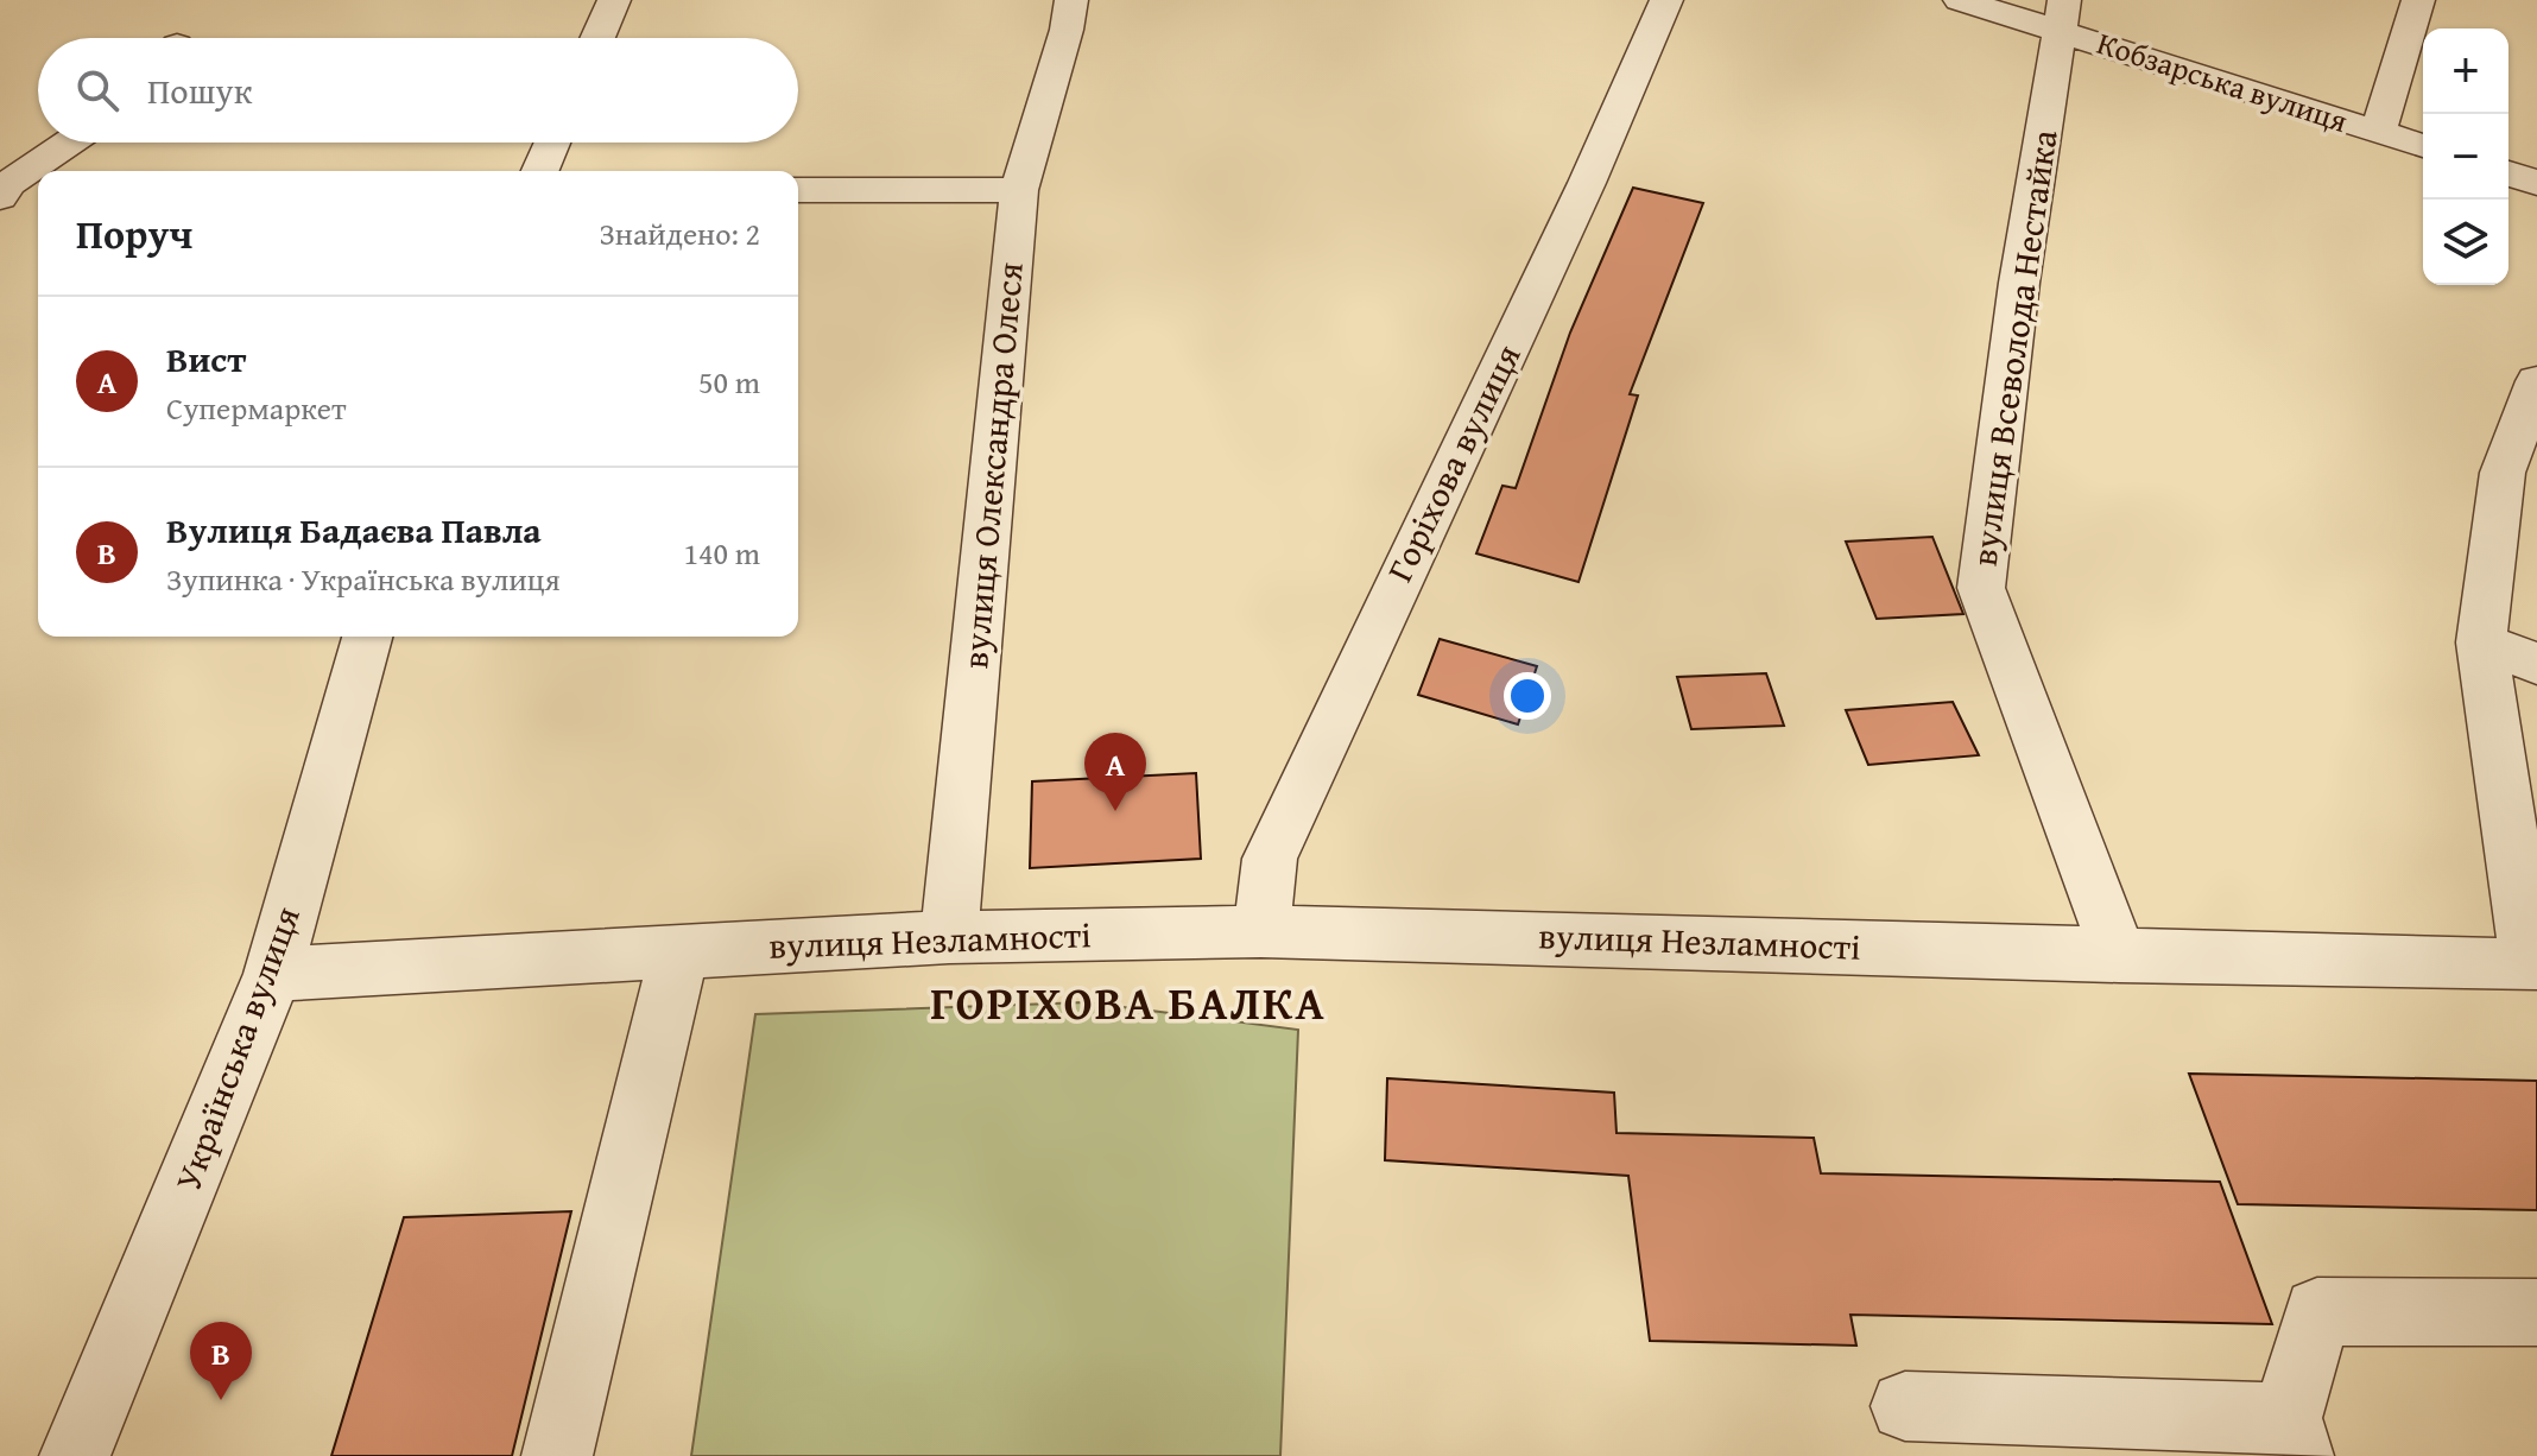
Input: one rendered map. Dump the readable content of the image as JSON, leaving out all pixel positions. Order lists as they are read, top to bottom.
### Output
{
  "streets": {
    "street": [
      "Кобзарська вулиця",
      "вулиця Всеволода Нестайка",
      "Горіхова вулиця",
      "вулиця Олександра Олеся",
      "вулиця Незламності",
      "Українська вулиця"
    ]
  },
  "crossings": [
    ["Кобзарська вулиця", "вулиця Всеволода Нестайка"],
    ["вулиця Всеволода Нестайка", "вулиця Незламності"],
    ["Горіхова вулиця", "вулиця Незламності"],
    ["вулиця Олександра Олеся", "вулиця Незламності"],
    ["вулиця Незламності", "Українська вулиця"]
  ],
  "districts": ["ГОРІХОВА БАЛКА"],
  "page": {
    "map_buttons": ["+", "−"],
    "search": "Пошук",
    "heading": ["Поруч", "Знайдено: 2"],
    "list": [
      {
        "mark": "A",
        "name": "Вист",
        "note": "Супермаркет",
        "value": "50 m"
      },
      {
        "mark": "B",
        "name": "Вулиця Бадаєва Павла",
        "note": "Зупинка · Українська вулиця",
        "value": "140 m"
      }
    ],
    "pins": ["A", "B"]
  }
}
